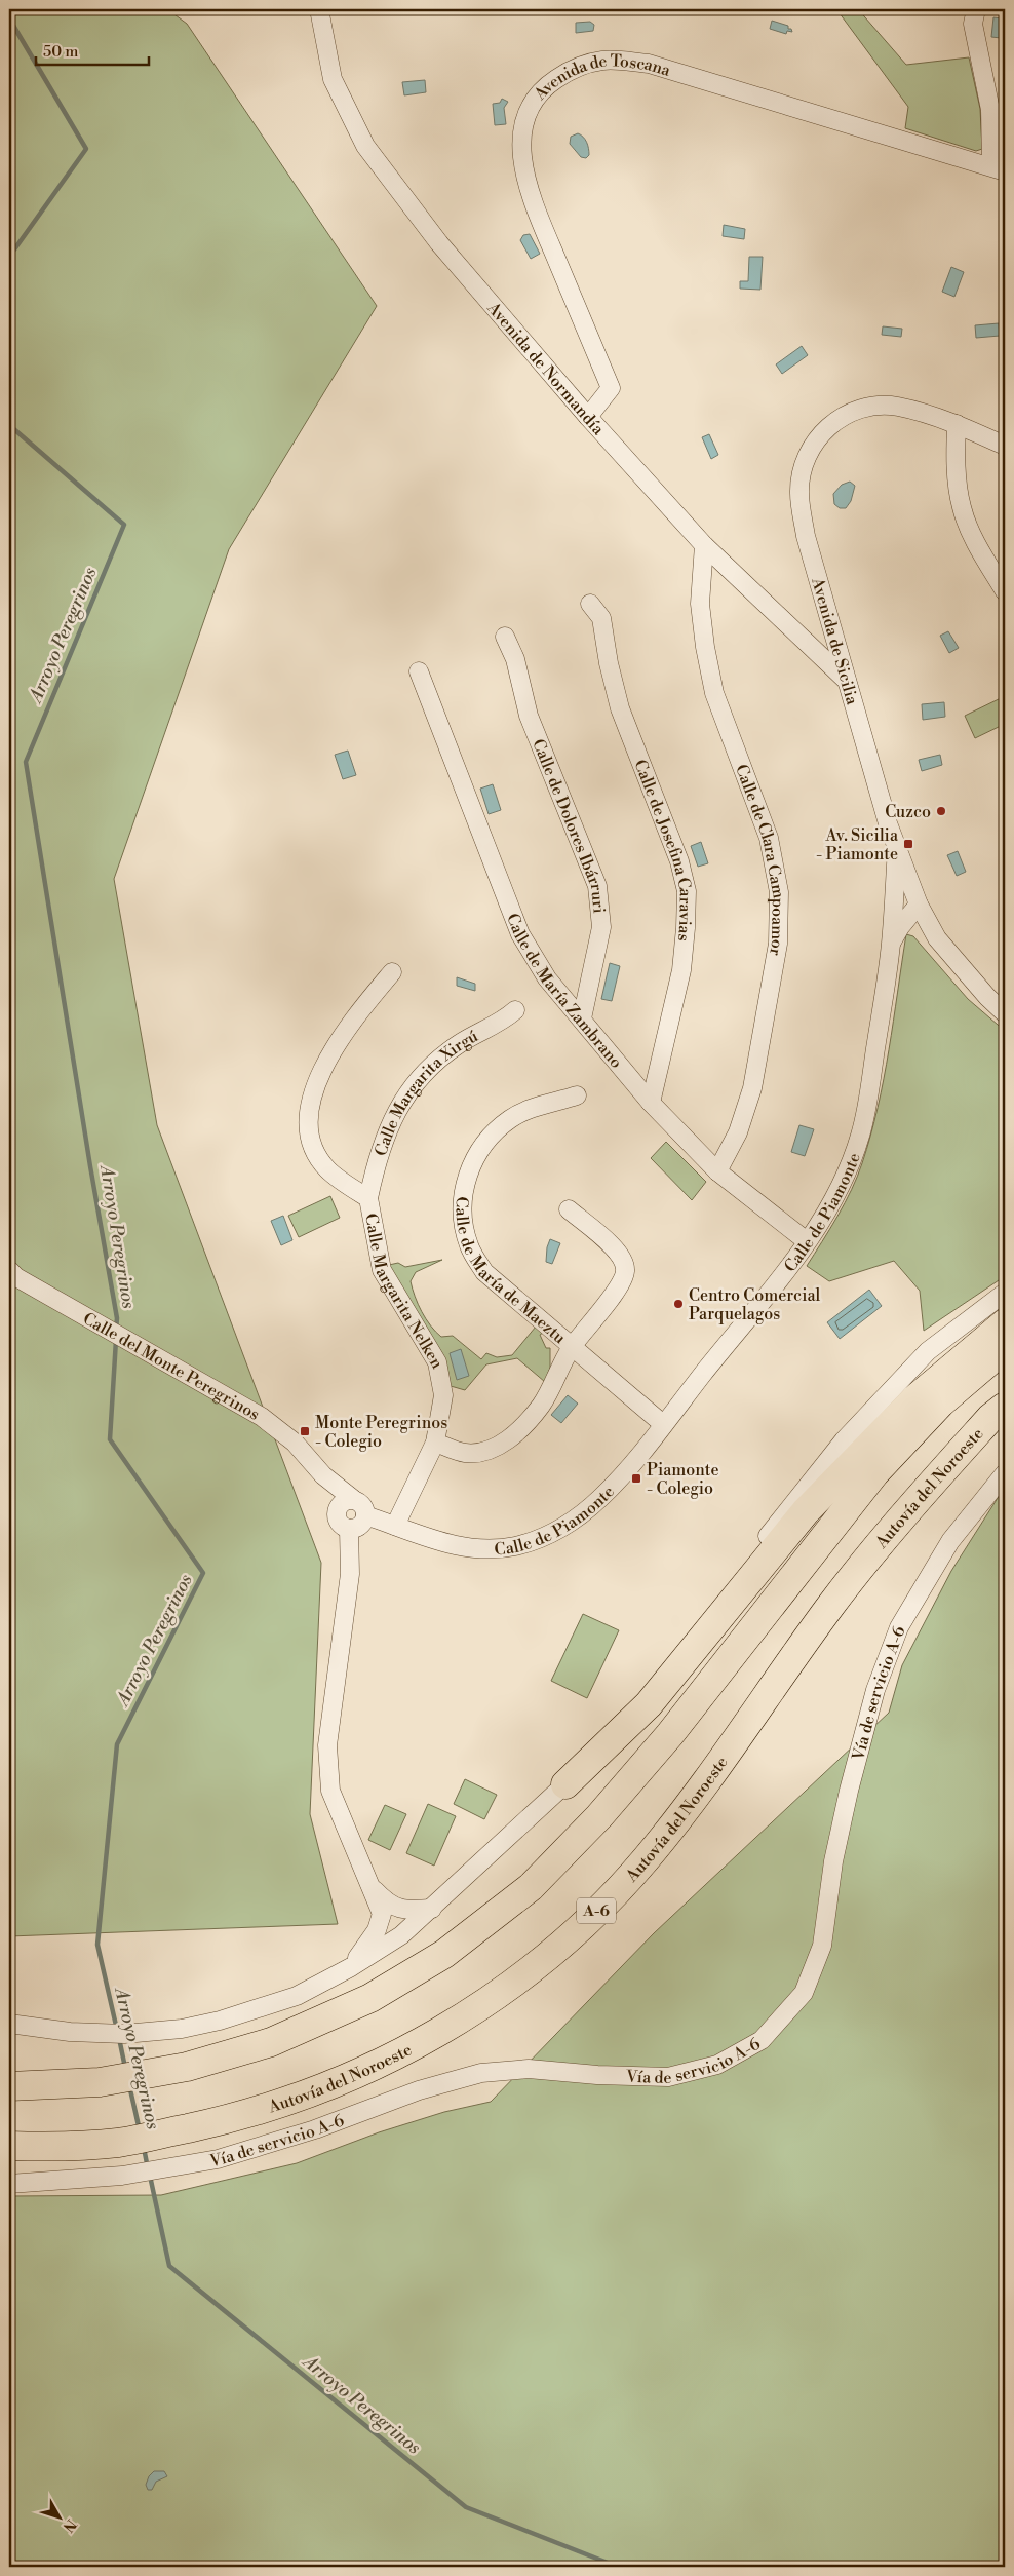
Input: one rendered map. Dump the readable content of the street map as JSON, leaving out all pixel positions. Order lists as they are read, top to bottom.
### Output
{
  "streets": {
    "highway": ["Autovía del Noroeste", "A-6"],
    "street": [
      "Avenida de Toscana",
      "Avenida de Normandía",
      "Avenida de Sicilia",
      "Calle de Dolores Ibárruri",
      "Calle de Josefina Caravias",
      "Calle de Clara Campoamor",
      "Calle de María Zambrano",
      "Calle Margarita Xirgú",
      "Calle de Piamonte",
      "Calle de María de Maeztu",
      "Calle Margarita Nelken",
      "Calle del Monte Peregrinos",
      "Vía de servicio A-6"
    ]
  },
  "crossings": [
    ["Avenida de Toscana", "Avenida de Normandía"],
    ["Avenida de Normandía", "Avenida de Sicilia"],
    ["Avenida de Normandía", "Calle de Clara Campoamor"],
    ["Avenida de Sicilia", "Calle de Piamonte"],
    ["Calle de Dolores Ibárruri", "Calle de María Zambrano"],
    ["Calle de Josefina Caravias", "Calle de María Zambrano"],
    ["Calle de Clara Campoamor", "Calle de María Zambrano"],
    ["Calle de María Zambrano", "Calle de Piamonte"],
    ["Calle Margarita Xirgú", "Calle Margarita Nelken"],
    ["Calle de Piamonte", "Calle de María de Maeztu"],
    ["Calle de Piamonte", "Calle Margarita Nelken"],
    ["Calle de Piamonte", "Calle del Monte Peregrinos"]
  ],
  "water": ["Arroyo Peregrinos"],
  "places": {
    "other": ["Cuzco", "Centro Comercial Parquelagos"],
    "transit": ["Av. Sicilia - Piamonte", "Monte Peregrinos - Colegio", "Piamonte - Colegio"]
  },
  "scale_bar": "50 m",
  "north": "bottom right"
}
